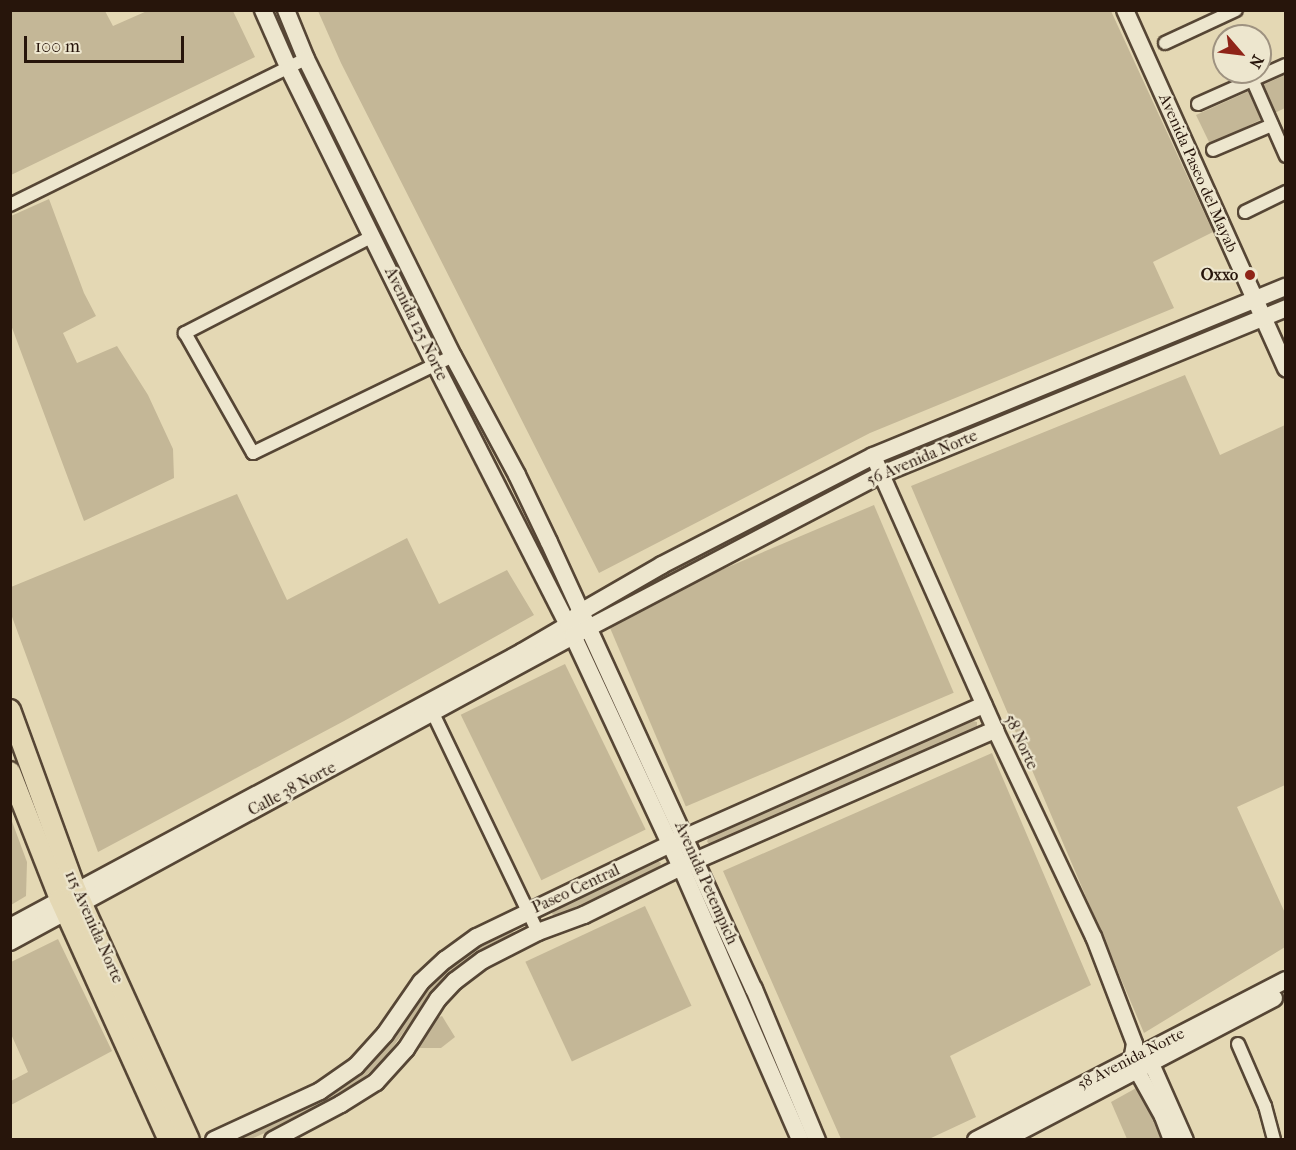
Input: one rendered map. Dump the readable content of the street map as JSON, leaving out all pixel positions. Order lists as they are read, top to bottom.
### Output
{
  "streets": {
    "main road": [
      "Avenida Paseo del Mayab",
      "Avenida 125 Norte",
      "56 Avenida Norte",
      "Calle 38 Norte",
      "Avenida Petempich",
      "Paseo Central",
      "115 Avenida Norte",
      "58 Avenida Norte"
    ],
    "street": ["58 Norte"]
  },
  "crossings": [
    ["Avenida Paseo del Mayab", "56 Avenida Norte"],
    ["Avenida 125 Norte", "56 Avenida Norte"],
    ["Avenida 125 Norte", "Calle 38 Norte"],
    ["Avenida 125 Norte", "Avenida Petempich"],
    ["56 Avenida Norte", "58 Norte"],
    ["56 Avenida Norte", "Calle 38 Norte"],
    ["56 Avenida Norte", "Avenida Petempich"],
    ["58 Norte", "Paseo Central"],
    ["58 Norte", "58 Avenida Norte"],
    ["Calle 38 Norte", "Avenida Petempich"],
    ["Calle 38 Norte", "115 Avenida Norte"],
    ["Avenida Petempich", "Paseo Central"]
  ],
  "places": ["Oxxo"],
  "scale_bar": "100 m",
  "north": "bottom right"
}
